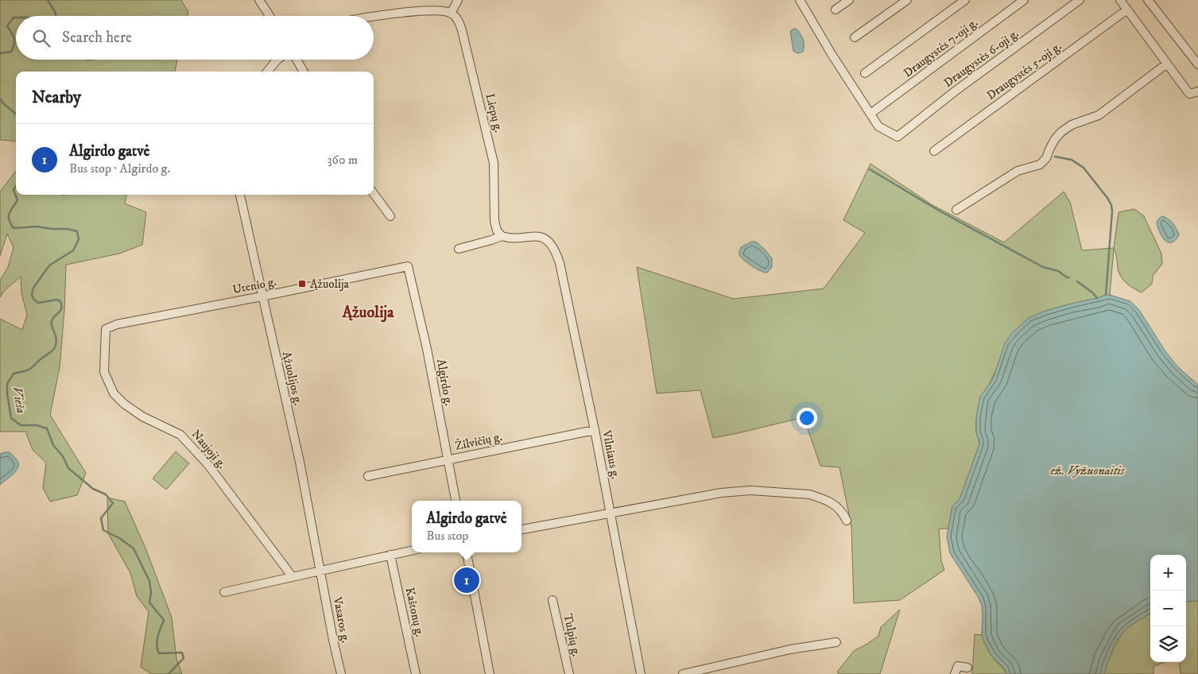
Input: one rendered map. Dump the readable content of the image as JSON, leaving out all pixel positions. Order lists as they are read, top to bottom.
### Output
{
  "streets": {
    "street": [
      "Draugystės 7-oji g.",
      "Draugystės 6-oji g.",
      "Draugystės 5-oji g.",
      "Liepų g.",
      "Utenio g.",
      "Ąžuolijos g.",
      "Algirdo g.",
      "Žilvičių g.",
      "Naujoji g.",
      "Vilniaus g.",
      "Kaštonų g.",
      "Vasaros g.",
      "Tulpių g."
    ]
  },
  "crossings": [
    ["Draugystės 7-oji g.", "Draugystės 6-oji g."],
    ["Liepų g.", "Vilniaus g."],
    ["Utenio g.", "Ąžuolijos g."],
    ["Utenio g.", "Algirdo g."],
    ["Utenio g.", "Naujoji g."],
    ["Ąžuolijos g.", "Vasaros g."],
    ["Algirdo g.", "Žilvičių g."],
    ["Žilvičių g.", "Vilniaus g."]
  ],
  "districts": ["Ąžuolija"],
  "water": ["Vieša", "ež. Vyžuonaitis"],
  "places": {
    "transit": ["Ąžuolija"]
  },
  "page": {
    "search": "Search here",
    "heading": "Nearby",
    "list": [
      {
        "mark": "1",
        "name": "Algirdo gatvė",
        "note": "Bus stop · Algirdo g.",
        "value": "360 m"
      }
    ],
    "popup": ["Algirdo gatvė", "Bus stop"],
    "map_buttons": ["+", "−"],
    "pins": "1"
  }
}
